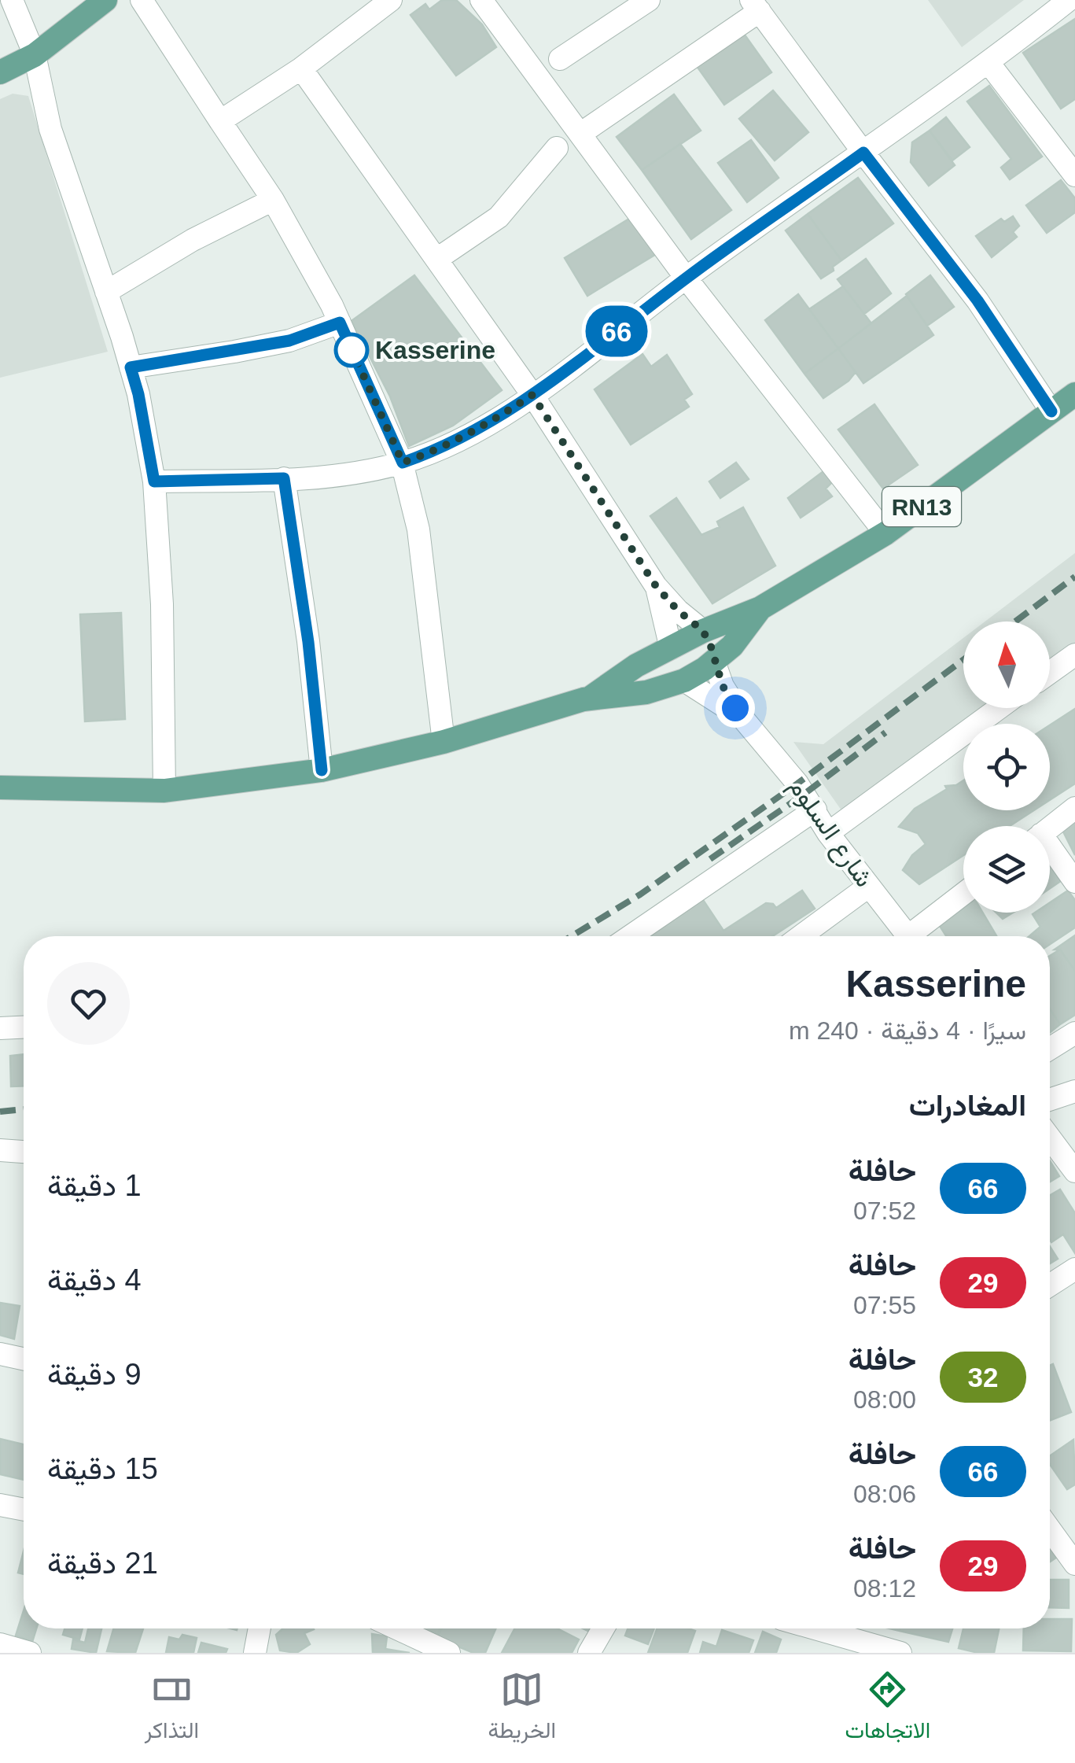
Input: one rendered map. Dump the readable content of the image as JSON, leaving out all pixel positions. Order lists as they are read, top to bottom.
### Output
{
  "streets": {
    "main road": ["RN13"],
    "street": ["شارع السلوم"]
  },
  "places": ["Kasserine"],
  "lines": ["bus line 66"],
  "north": "top",
  "page": {
    "on_map": "66",
    "heading": [
      ["Kasserine", "سيرًا · 4 دقيقة · 240 m"],
      "المغادرات"
    ],
    "list": [
      {
        "mark": "66",
        "name": "حافلة",
        "note": "07:52",
        "value": "1 دقيقة"
      },
      {
        "mark": "29",
        "name": "حافلة",
        "note": "07:55",
        "value": "4 دقيقة"
      },
      {
        "mark": "32",
        "name": "حافلة",
        "note": "08:00",
        "value": "9 دقيقة"
      },
      {
        "mark": "66",
        "name": "حافلة",
        "note": "08:06",
        "value": "15 دقيقة"
      },
      {
        "mark": "29",
        "name": "حافلة",
        "note": "08:12",
        "value": "21 دقيقة"
      }
    ],
    "tabs": ["الاتجاهات", "الخريطة", "التذاكر"]
  }
}
